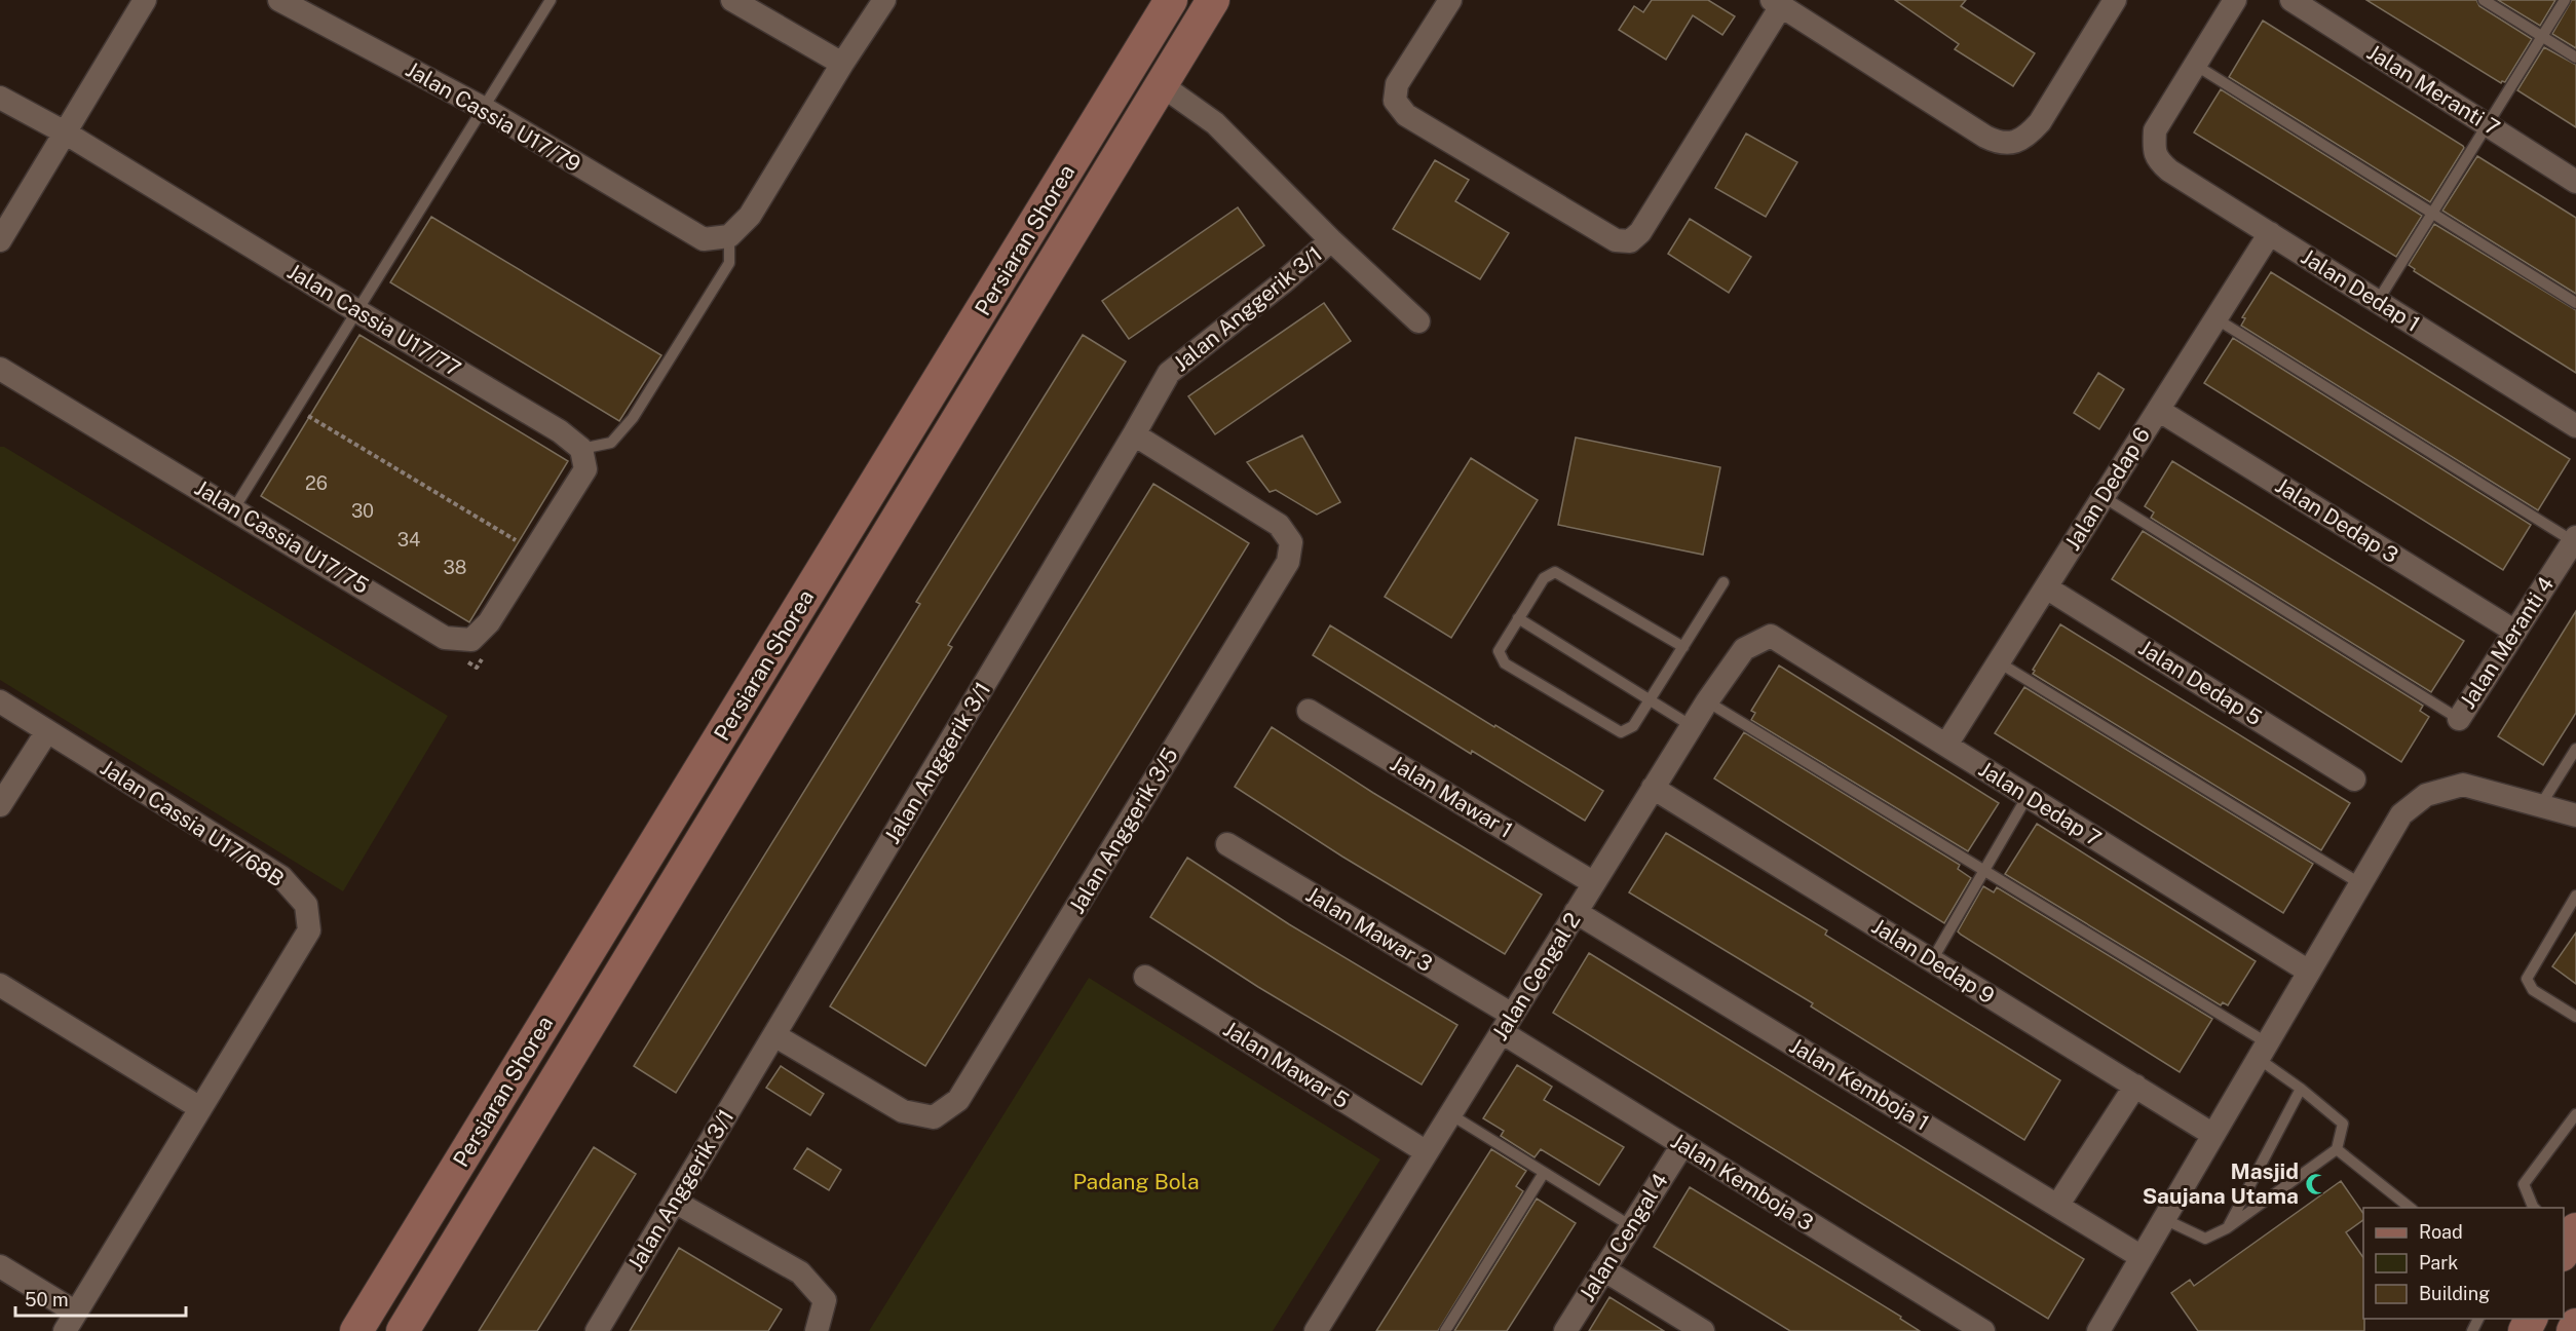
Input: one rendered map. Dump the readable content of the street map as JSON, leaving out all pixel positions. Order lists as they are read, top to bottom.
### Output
{
  "streets": {
    "main road": ["Persiaran Shorea"],
    "street": [
      "Jalan Meranti 7",
      "Jalan Cassia U17/79",
      "Jalan Dedap 1",
      "Jalan Anggerik 3/1",
      "Jalan Cassia U17/77",
      "Jalan Dedap 6",
      "Jalan Dedap 3",
      "Jalan Cassia U17/75",
      "Jalan Meranti 4",
      "Jalan Dedap 5",
      "Jalan Mawar 1",
      "Jalan Dedap 7",
      "Jalan Cassia U17/68B",
      "Jalan Anggerik 3/5",
      "Jalan Mawar 3",
      "Jalan Dedap 9",
      "Jalan Cengal 2",
      "Jalan Mawar 5",
      "Jalan Kemboja 1",
      "Jalan Kemboja 3",
      "Jalan Cengal 4"
    ]
  },
  "crossings": [
    ["Jalan Dedap 1", "Jalan Dedap 6"],
    ["Jalan Anggerik 3/1", "Jalan Anggerik 3/5"],
    ["Jalan Dedap 6", "Jalan Dedap 3"],
    ["Jalan Dedap 6", "Jalan Dedap 5"],
    ["Jalan Dedap 6", "Jalan Dedap 7"],
    ["Jalan Dedap 3", "Jalan Meranti 4"],
    ["Jalan Mawar 1", "Jalan Cengal 2"],
    ["Jalan Dedap 7", "Jalan Cengal 2"],
    ["Jalan Mawar 3", "Jalan Cengal 2"],
    ["Jalan Mawar 3", "Jalan Kemboja 3"],
    ["Jalan Dedap 9", "Jalan Cengal 2"],
    ["Jalan Cengal 2", "Jalan Mawar 5"],
    ["Jalan Cengal 2", "Jalan Kemboja 1"],
    ["Jalan Cengal 2", "Jalan Kemboja 3"],
    ["Jalan Kemboja 3", "Jalan Cengal 4"]
  ],
  "parks": ["Padang Bola"],
  "places": {
    "mosque": ["Masjid Saujana Utama"]
  },
  "house_numbers": [
    "26",
    "30",
    "34",
    "38"
  ],
  "legend": ["Road", "Park", "Building"],
  "scale_bar": "50 m"
}
